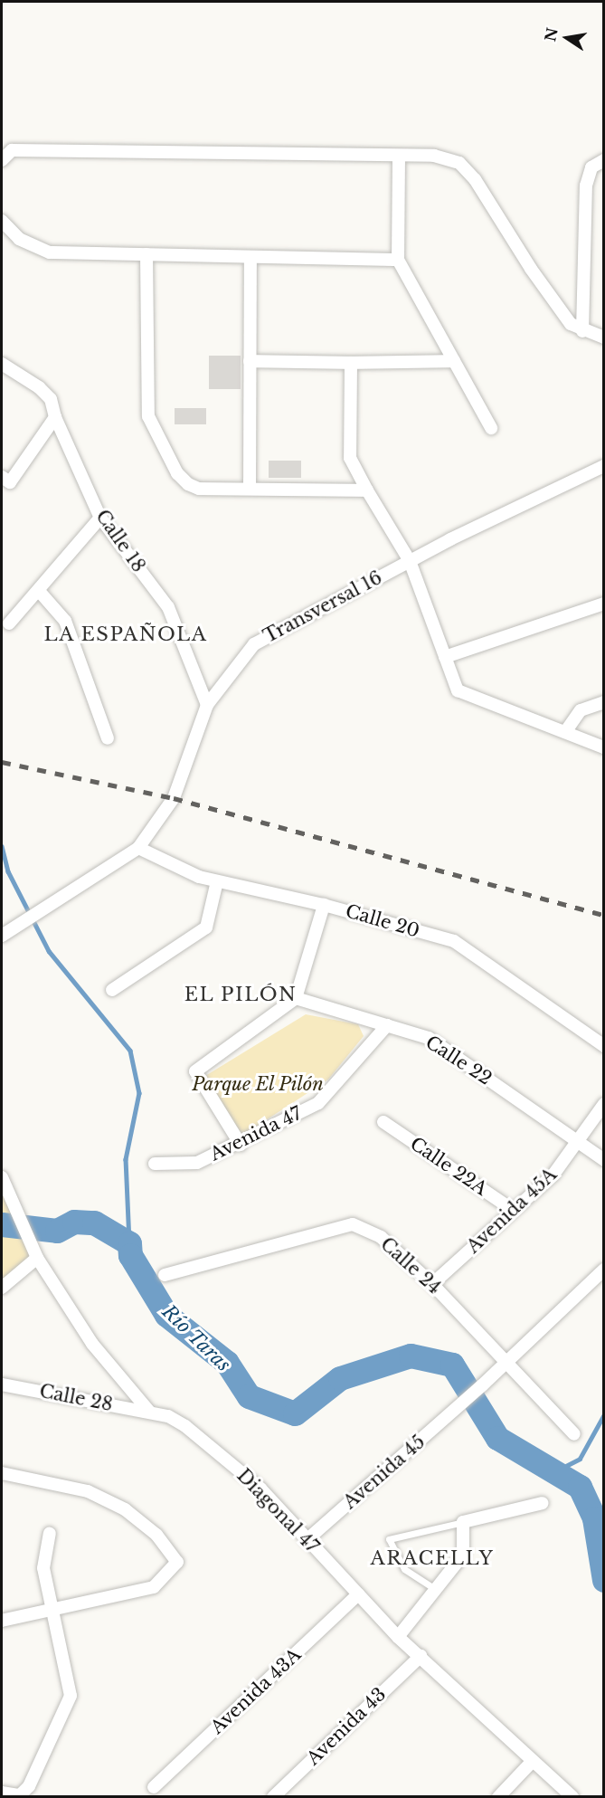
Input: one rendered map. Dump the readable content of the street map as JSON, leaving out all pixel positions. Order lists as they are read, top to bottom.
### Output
{
  "streets": {
    "street": [
      "Calle 18",
      "Transversal 16",
      "Calle 20",
      "Calle 22",
      "Avenida 47",
      "Calle 22A",
      "Avenida 45A",
      "Calle 24",
      "Calle 28",
      "Avenida 45",
      "Diagonal 47",
      "Avenida 43A",
      "Avenida 43"
    ]
  },
  "crossings": [
    ["Calle 18", "Transversal 16"],
    ["Transversal 16", "Calle 20"],
    ["Calle 22", "Avenida 47"],
    ["Calle 22", "Avenida 45A"],
    ["Calle 22A", "Avenida 45A"],
    ["Avenida 45A", "Calle 24"],
    ["Calle 24", "Avenida 45"],
    ["Calle 28", "Diagonal 47"],
    ["Avenida 45", "Diagonal 47"],
    ["Diagonal 47", "Avenida 43A"],
    ["Diagonal 47", "Avenida 43"]
  ],
  "districts": ["LA ESPAÑOLA", "EL PILÓN", "ARACELLY"],
  "water": ["Río Taras"],
  "parks": ["Parque El Pilón"],
  "north": "left"
}
